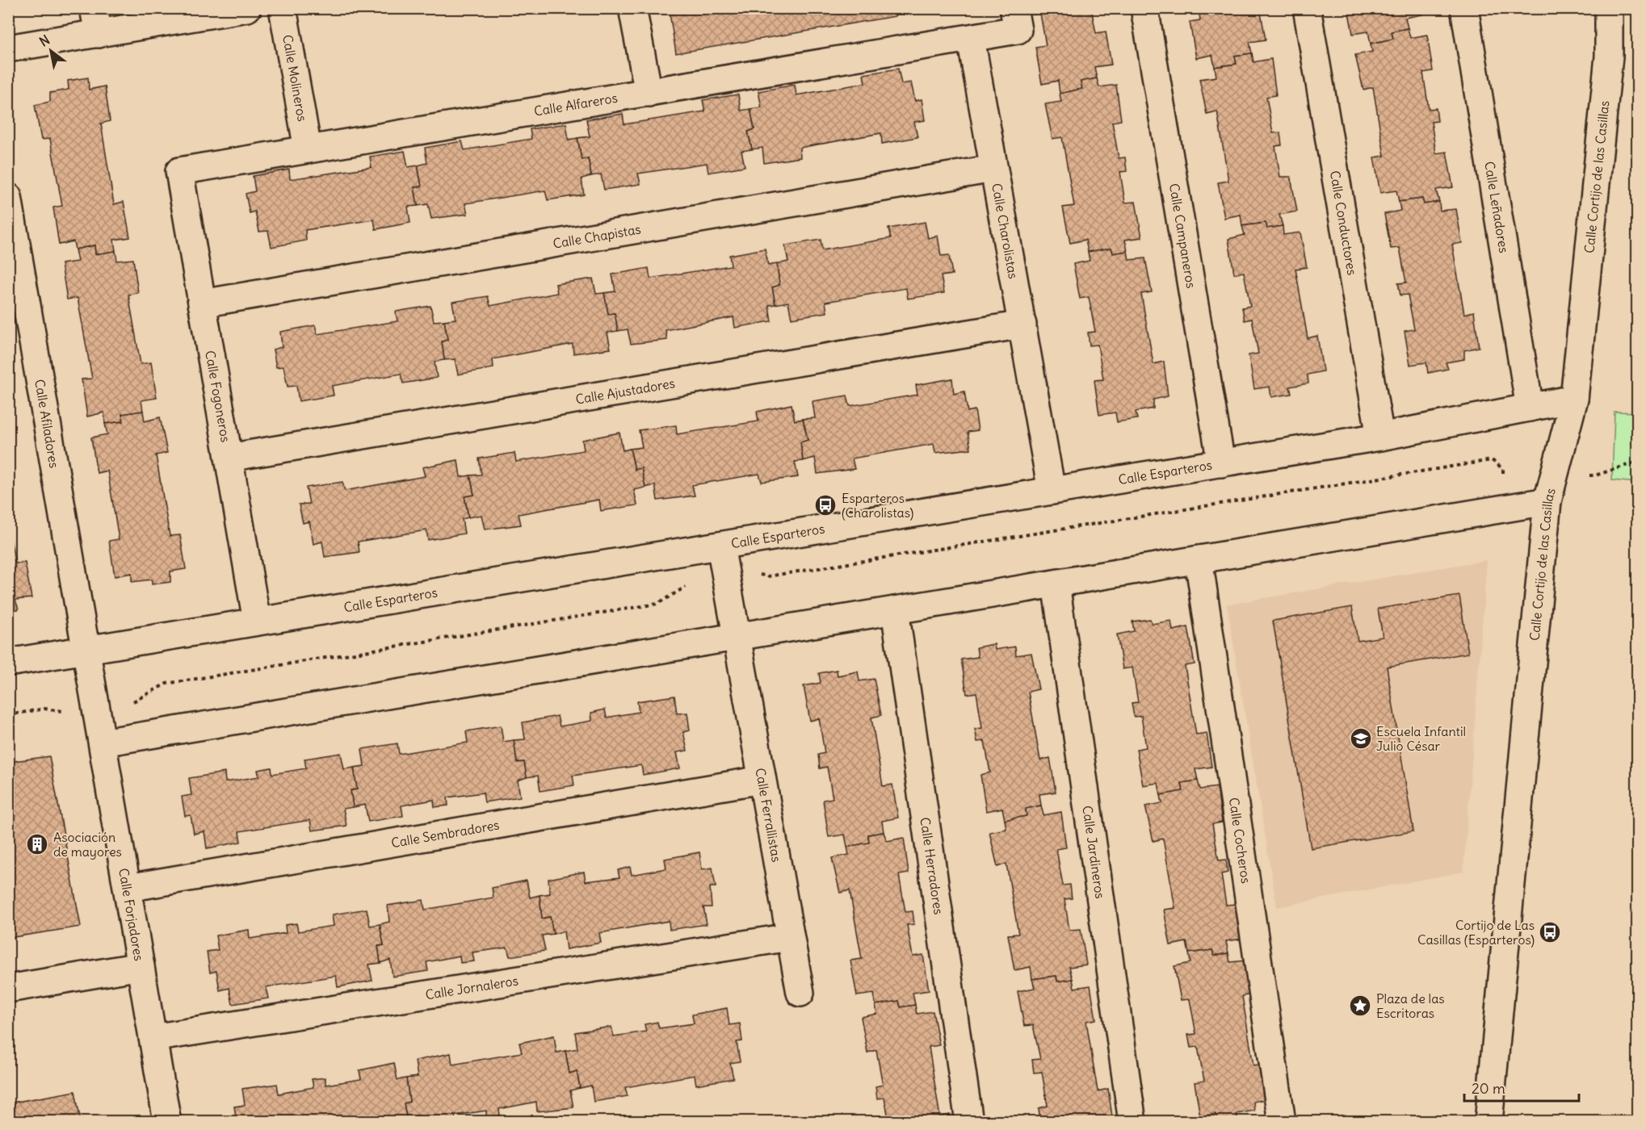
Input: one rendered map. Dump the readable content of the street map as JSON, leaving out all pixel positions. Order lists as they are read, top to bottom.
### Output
{
  "streets": {
    "street": [
      "Calle Molineros",
      "Calle Alfareros",
      "Calle Cortijo de las Casillas",
      "Calle Leñadores",
      "Calle Conductores",
      "Calle Charolistas",
      "Calle Campaneros",
      "Calle Chapistas",
      "Calle Ajustadores",
      "Calle Fogoneros",
      "Calle Afiladores",
      "Calle Esparteros",
      "Calle Ferrallistas",
      "Calle Sembradores",
      "Calle Cocheros",
      "Calle Jardineros",
      "Calle Herradores",
      "Calle Forjadores",
      "Calle Jornaleros"
    ]
  },
  "crossings": [
    ["Calle Molineros", "Calle Alfareros"],
    ["Calle Alfareros", "Calle Charolistas"],
    ["Calle Alfareros", "Calle Fogoneros"],
    ["Calle Cortijo de las Casillas", "Calle Esparteros"],
    ["Calle Leñadores", "Calle Esparteros"],
    ["Calle Conductores", "Calle Esparteros"],
    ["Calle Charolistas", "Calle Chapistas"],
    ["Calle Charolistas", "Calle Ajustadores"],
    ["Calle Charolistas", "Calle Esparteros"],
    ["Calle Campaneros", "Calle Esparteros"],
    ["Calle Chapistas", "Calle Fogoneros"],
    ["Calle Ajustadores", "Calle Fogoneros"],
    ["Calle Fogoneros", "Calle Esparteros"],
    ["Calle Afiladores", "Calle Esparteros"],
    ["Calle Afiladores", "Calle Forjadores"],
    ["Calle Esparteros", "Calle Ferrallistas"],
    ["Calle Esparteros", "Calle Forjadores"],
    ["Calle Ferrallistas", "Calle Sembradores"],
    ["Calle Ferrallistas", "Calle Jornaleros"],
    ["Calle Sembradores", "Calle Forjadores"],
    ["Calle Forjadores", "Calle Jornaleros"]
  ],
  "places": {
    "bus stop": ["Esparteros (Charolistas)", "Cortijo de Las Casillas (Esparteros)"],
    "school or university": ["Escuela Infantil Julio César"],
    "building": ["Asociación de mayores"],
    "place": ["Plaza de las Escritoras"]
  },
  "scale_bar": "20 m",
  "north": "top left"
}
